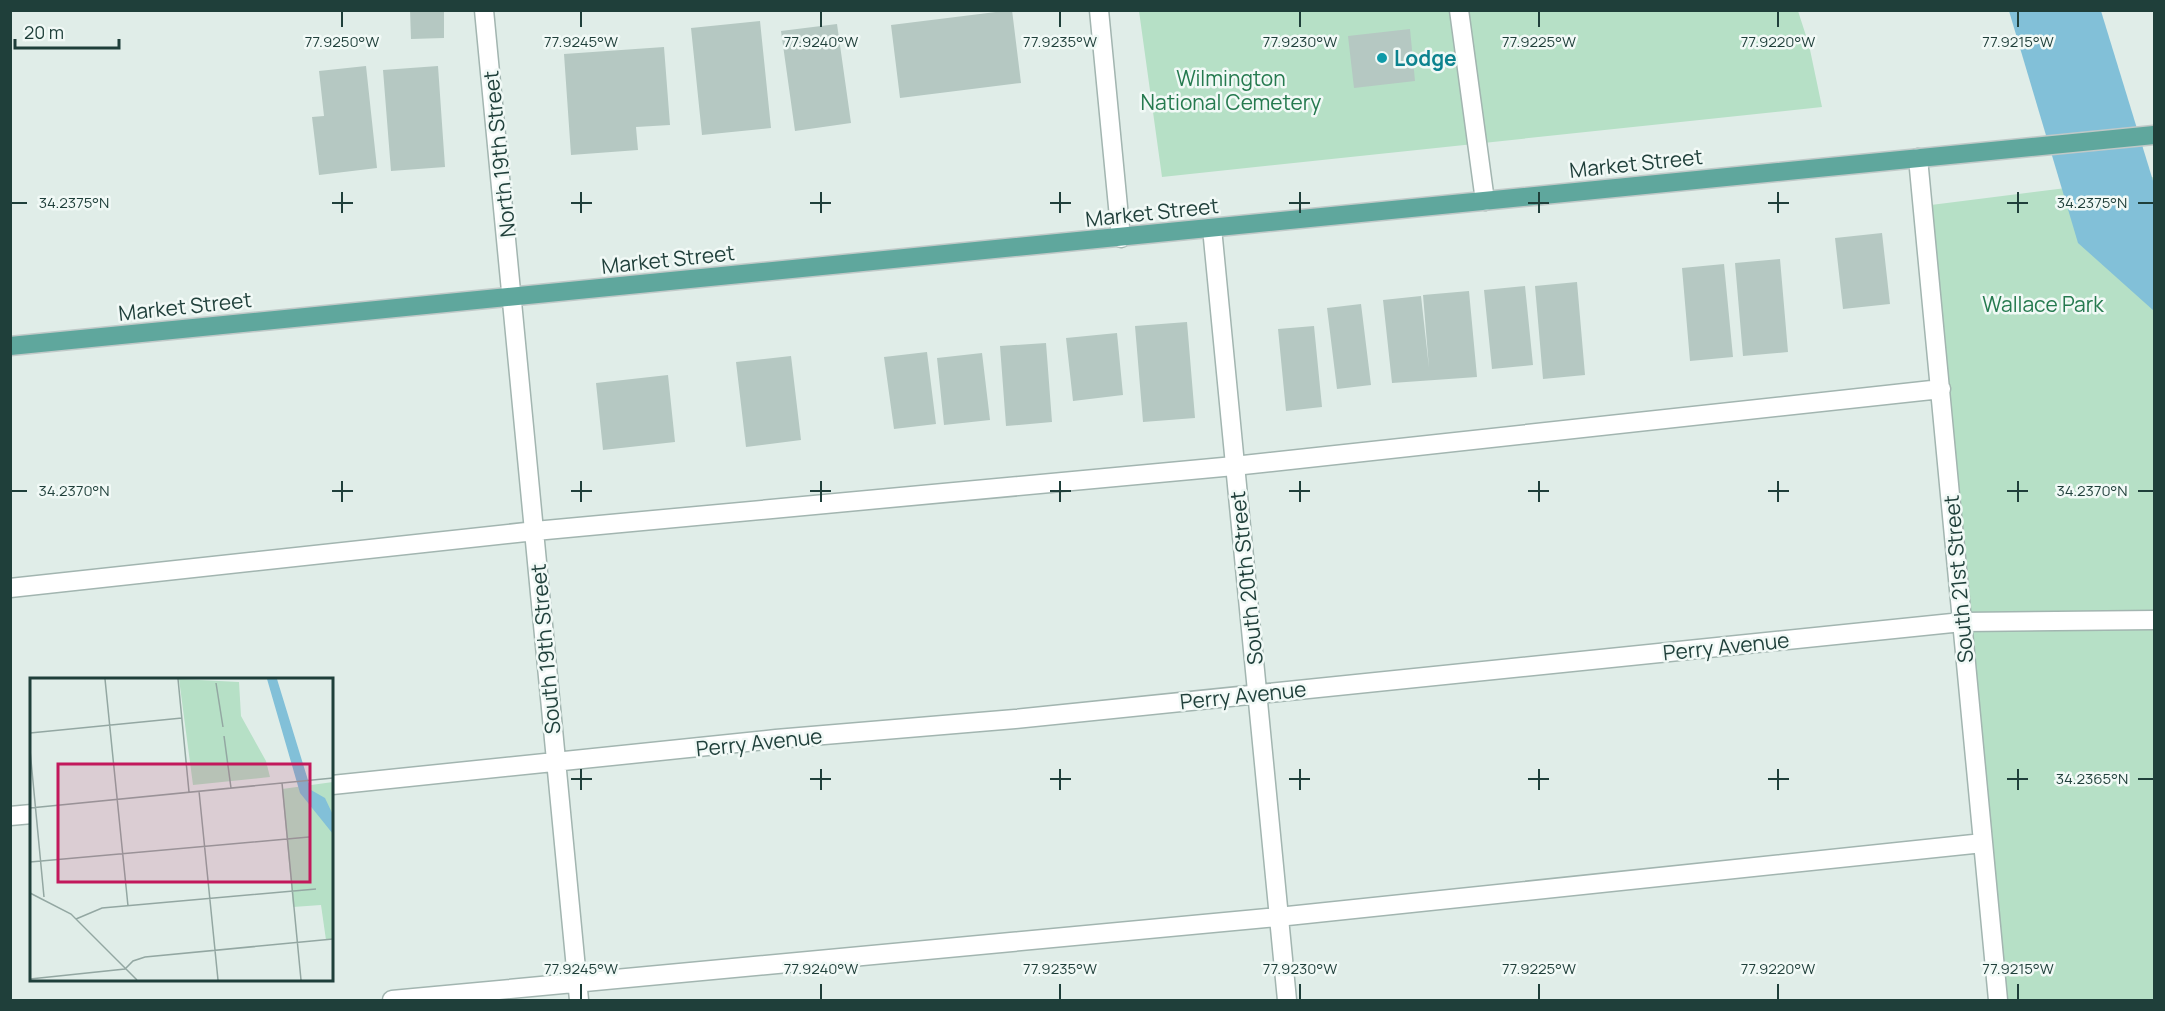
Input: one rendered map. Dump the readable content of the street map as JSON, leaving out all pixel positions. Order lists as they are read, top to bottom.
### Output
{
  "streets": {
    "main road": ["Market Street"],
    "street": [
      "North 19th Street",
      "South 20th Street",
      "South 21st Street",
      "Perry Avenue",
      "South 19th Street"
    ]
  },
  "crossings": [
    ["North 19th Street", "Market Street"],
    ["North 19th Street", "South 19th Street"],
    ["Market Street", "South 20th Street"],
    ["Market Street", "South 21st Street"],
    ["Market Street", "South 19th Street"],
    ["South 20th Street", "Perry Avenue"],
    ["South 21st Street", "Perry Avenue"],
    ["Perry Avenue", "South 19th Street"]
  ],
  "parks": ["Wilmington National Cemetery", "Wallace Park"],
  "places": ["Lodge"],
  "scale_bar": "20 m",
  "coordinates": [
    "77.9250°W",
    "77.9245°W",
    "77.9240°W",
    "77.9235°W",
    "77.9230°W",
    "77.9225°W",
    "77.9220°W",
    "77.9215°W",
    "34.2375°N",
    "34.2370°N",
    "34.2365°N"
  ]
}
